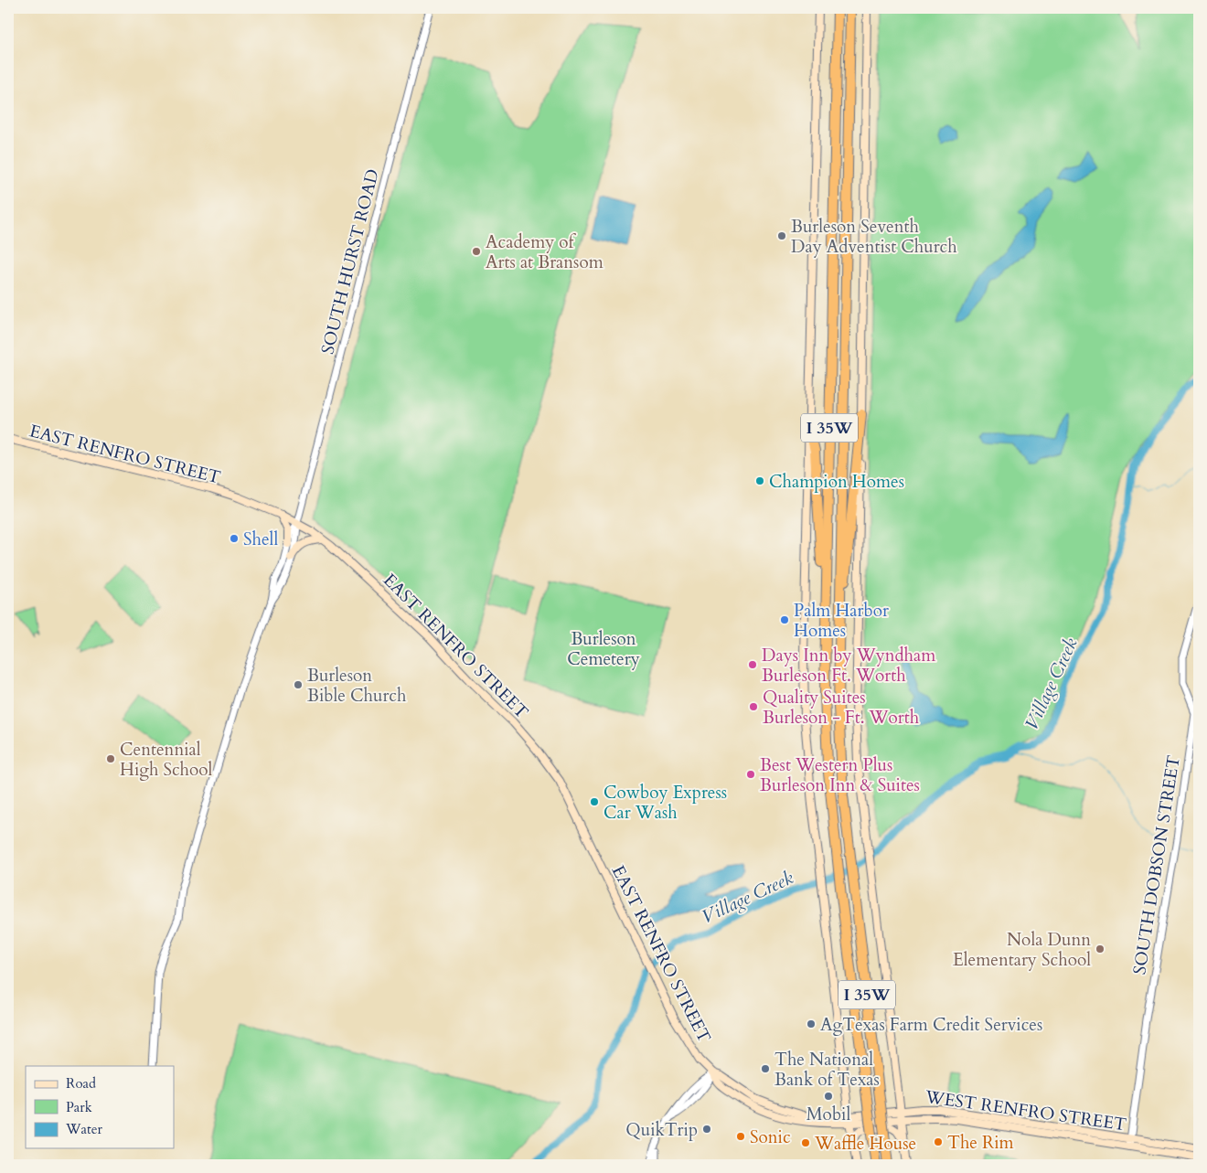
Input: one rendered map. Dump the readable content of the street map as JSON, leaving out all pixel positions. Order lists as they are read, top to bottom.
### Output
{
  "streets": {
    "highway": ["I 35W"],
    "main road": ["EAST RENFRO STREET", "WEST RENFRO STREET"],
    "street": ["SOUTH HURST ROAD", "SOUTH DOBSON STREET"]
  },
  "crossings": [
    ["SOUTH HURST ROAD", "EAST RENFRO STREET"],
    ["EAST RENFRO STREET", "WEST RENFRO STREET"],
    ["SOUTH DOBSON STREET", "WEST RENFRO STREET"]
  ],
  "water": ["Village Creek"],
  "parks": ["Burleson Cemetery"],
  "places": [
    "Burleson Seventh Day Adventist Church",
    "Academy of Arts at Bransom",
    "Champion Homes",
    "Shell",
    "Palm Harbor Homes",
    "Days Inn by Wyndham Burleson Ft. Worth",
    "Burleson Bible Church",
    "Quality Suites Burleson - Ft. Worth",
    "Centennial High School",
    "Best Western Plus Burleson Inn & Suites",
    "Cowboy Express Car Wash",
    "Nola Dunn Elementary School",
    "AgTexas Farm Credit Services",
    "The National Bank of Texas",
    "Mobil",
    "QuikTrip",
    "Sonic",
    "The Rim",
    "Waffle House"
  ],
  "legend": ["Road", "Park", "Water"]
}
